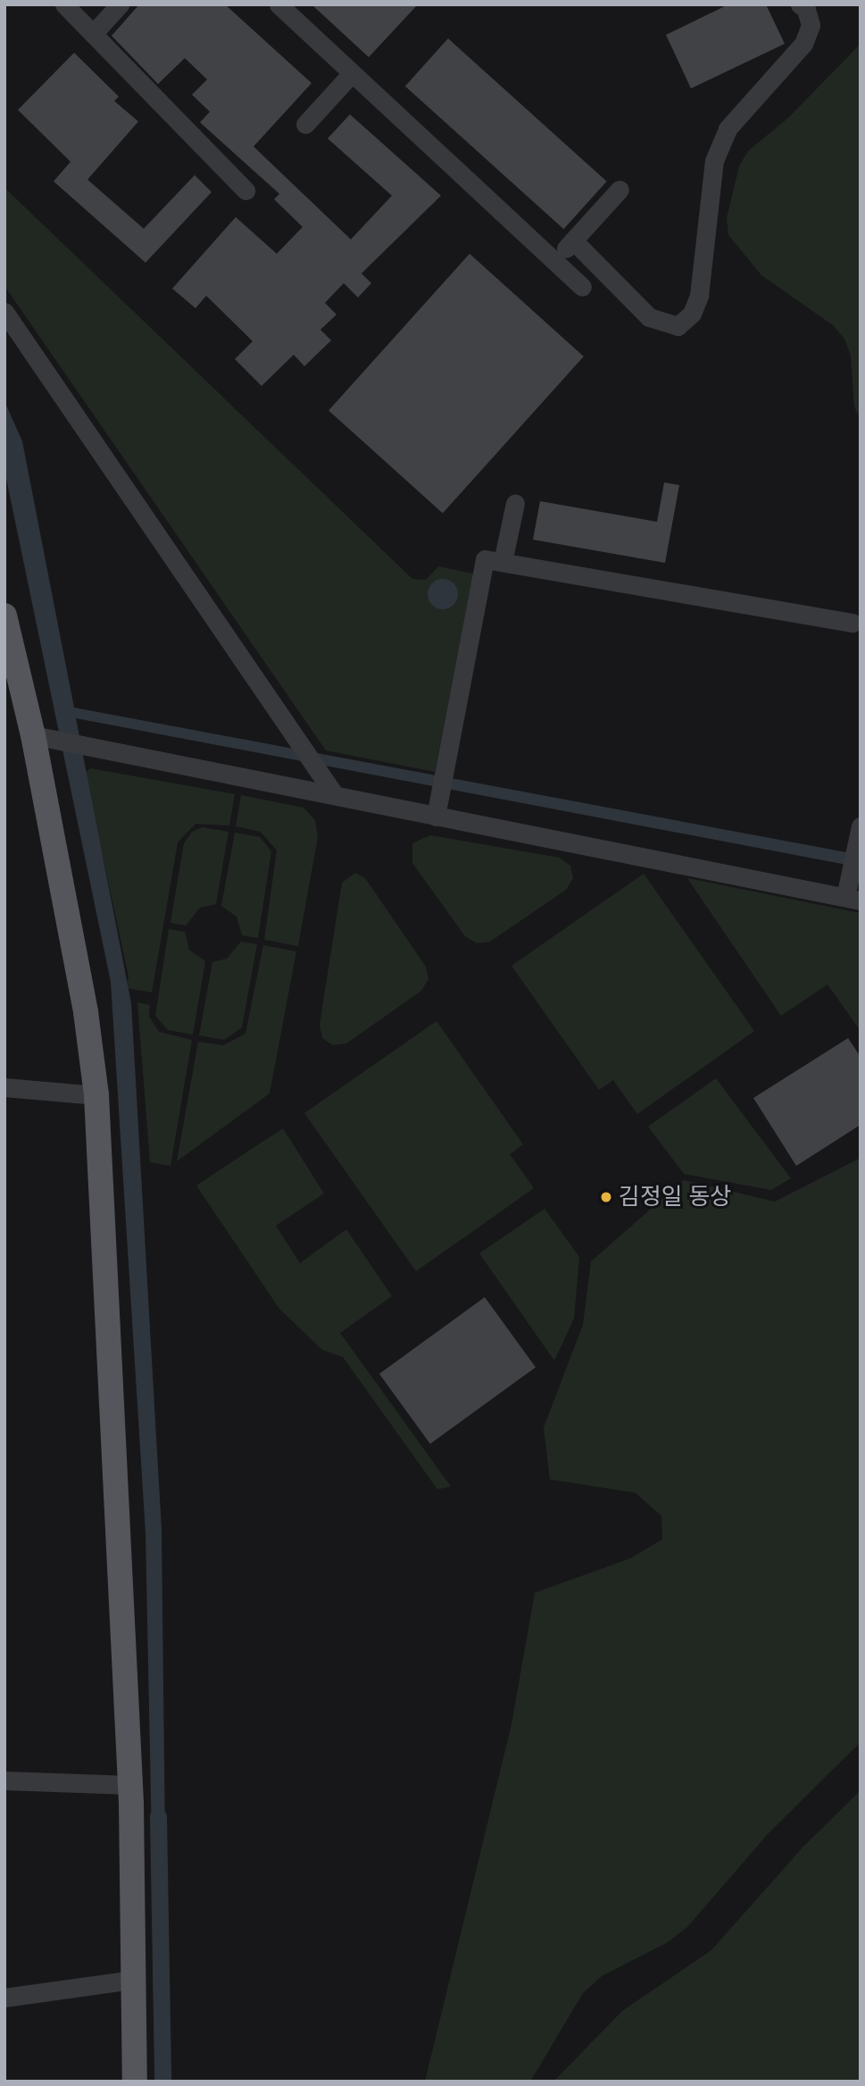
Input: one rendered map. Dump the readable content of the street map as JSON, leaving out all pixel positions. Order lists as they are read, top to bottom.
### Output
{
  "places": ["김정일 동상"]
}
